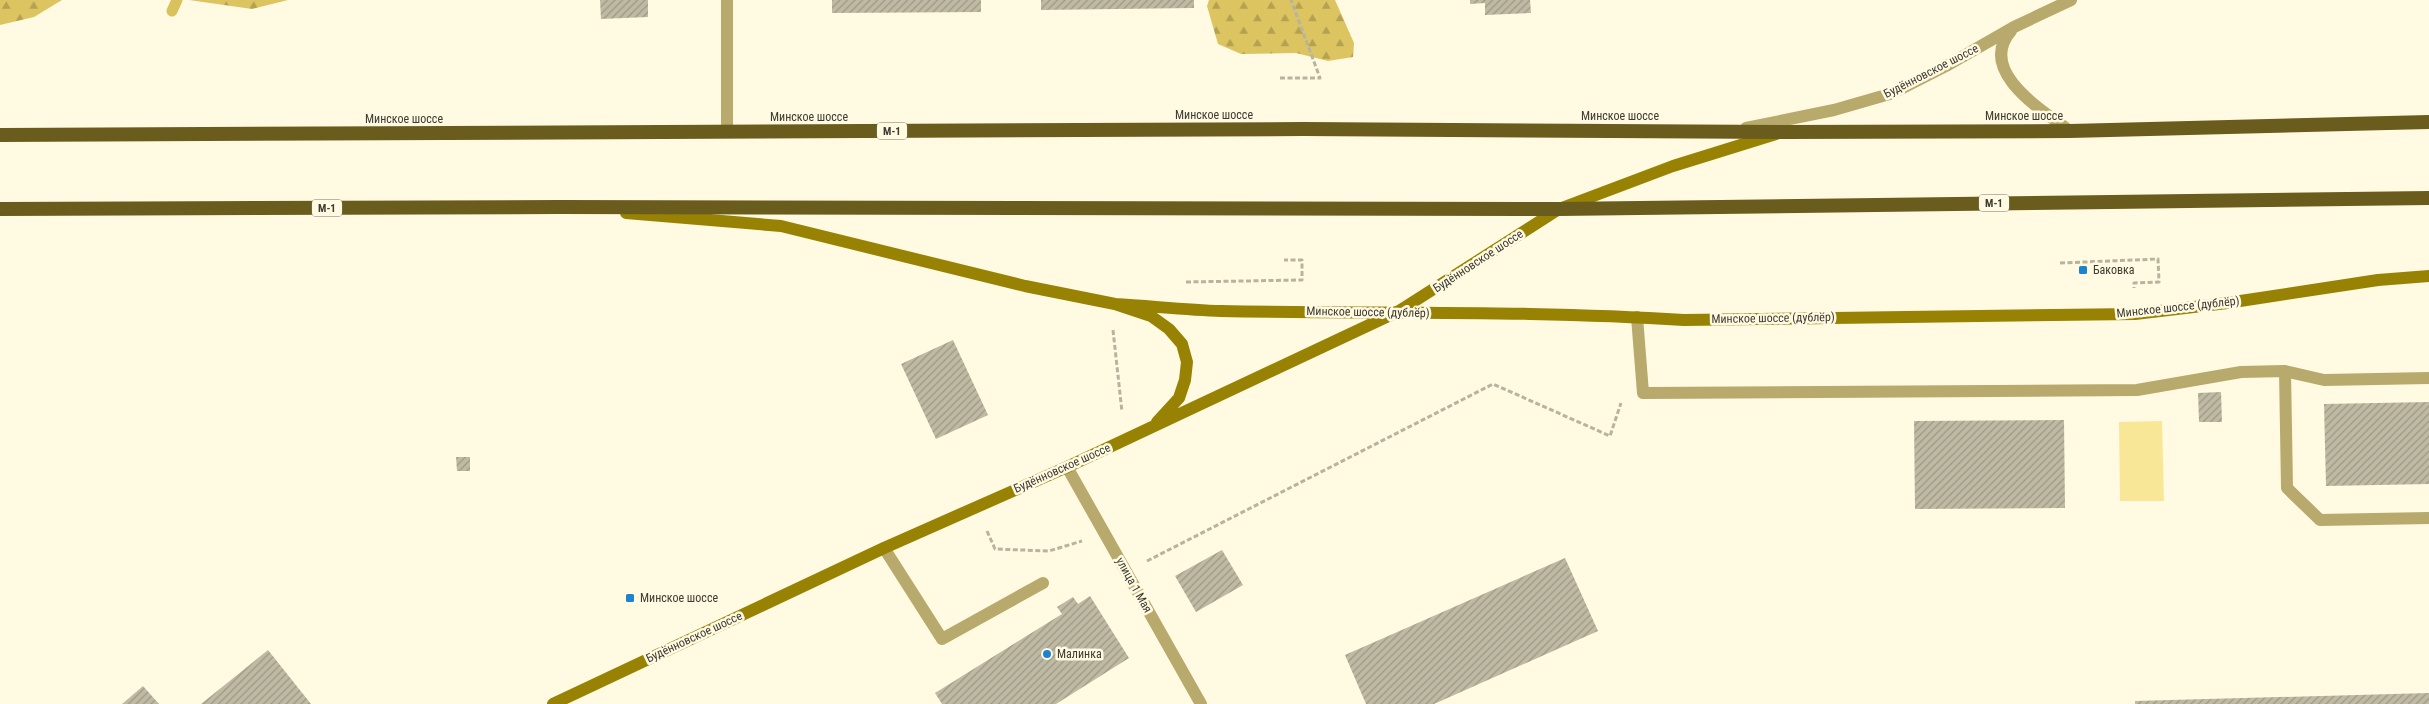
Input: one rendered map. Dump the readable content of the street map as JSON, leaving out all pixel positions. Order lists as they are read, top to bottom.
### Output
{
  "streets": {
    "highway": ["Минское шоссе", "М-1"],
    "main road": ["Будённовское шоссе", "Минское шоссе (дублёр)"],
    "street": ["улица 1 Мая"]
  },
  "crossings": [
    ["Будённовское шоссе", "Минское шоссе"],
    ["Будённовское шоссе", "М-1"],
    ["Будённовское шоссе", "Минское шоссе (дублёр)"],
    ["Будённовское шоссе", "улица 1 Мая"]
  ],
  "places": {
    "transit": ["Баковка", "Минское шоссе"],
    "other": ["Малинка"]
  }
}
